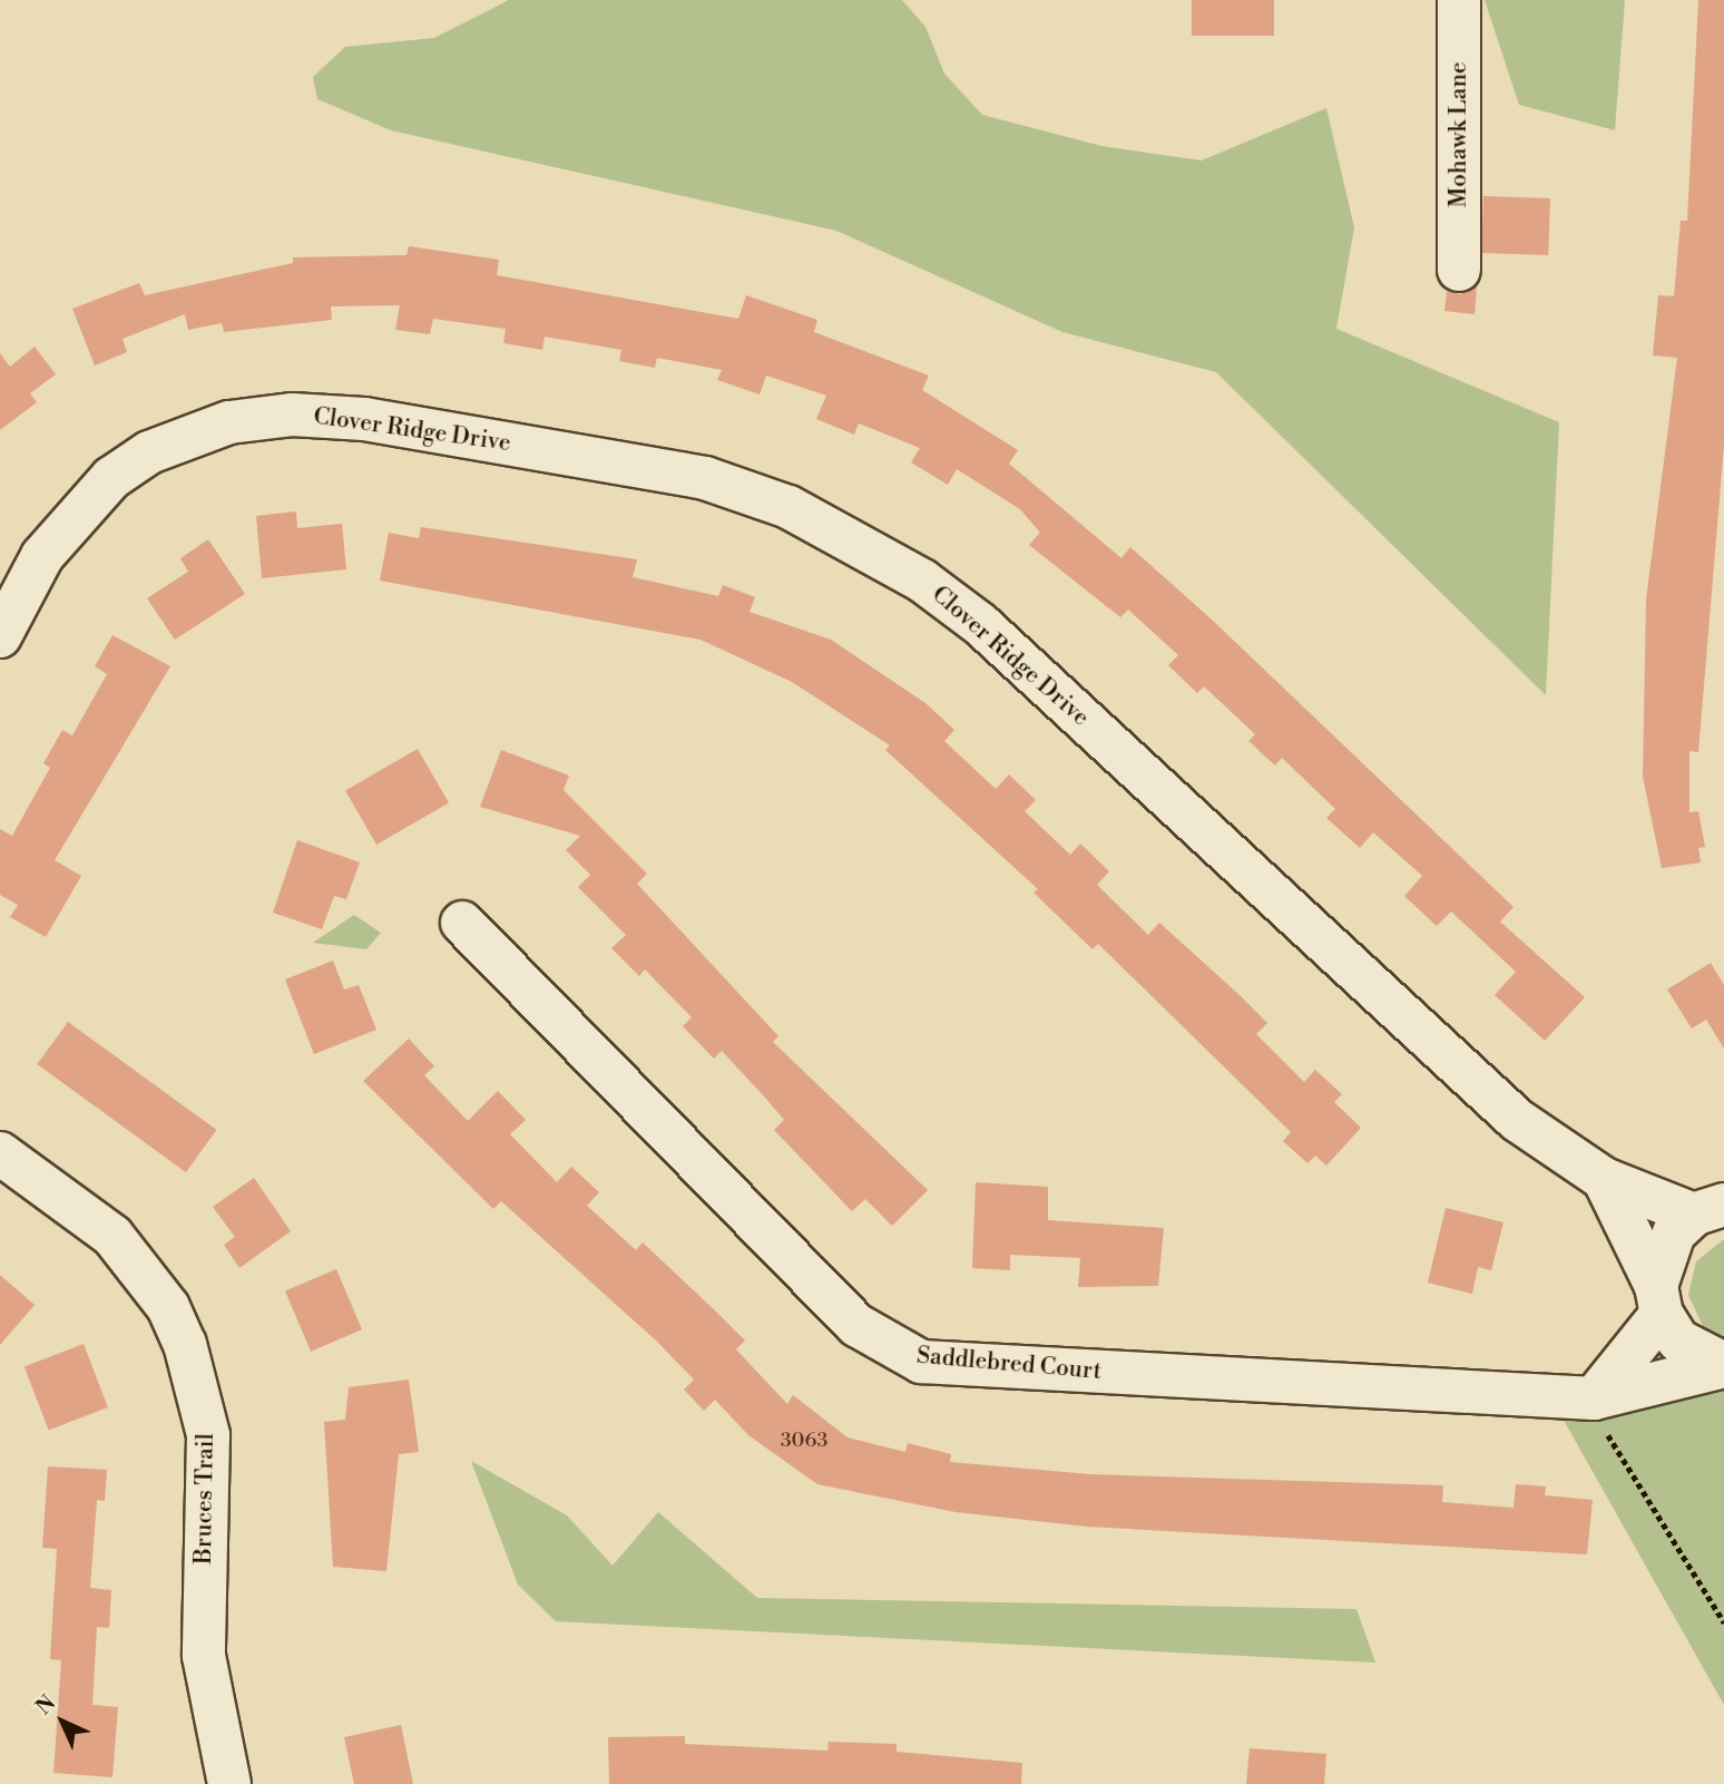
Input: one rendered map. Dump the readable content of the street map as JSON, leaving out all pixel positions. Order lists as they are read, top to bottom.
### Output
{
  "streets": {
    "street": [
      "Mohawk Lane",
      "Clover Ridge Drive",
      "Saddlebred Court",
      "Bruces Trail"
    ]
  },
  "crossings": [
    ["Clover Ridge Drive", "Saddlebred Court"]
  ],
  "house_numbers": ["3063"],
  "north": "top left"
}
